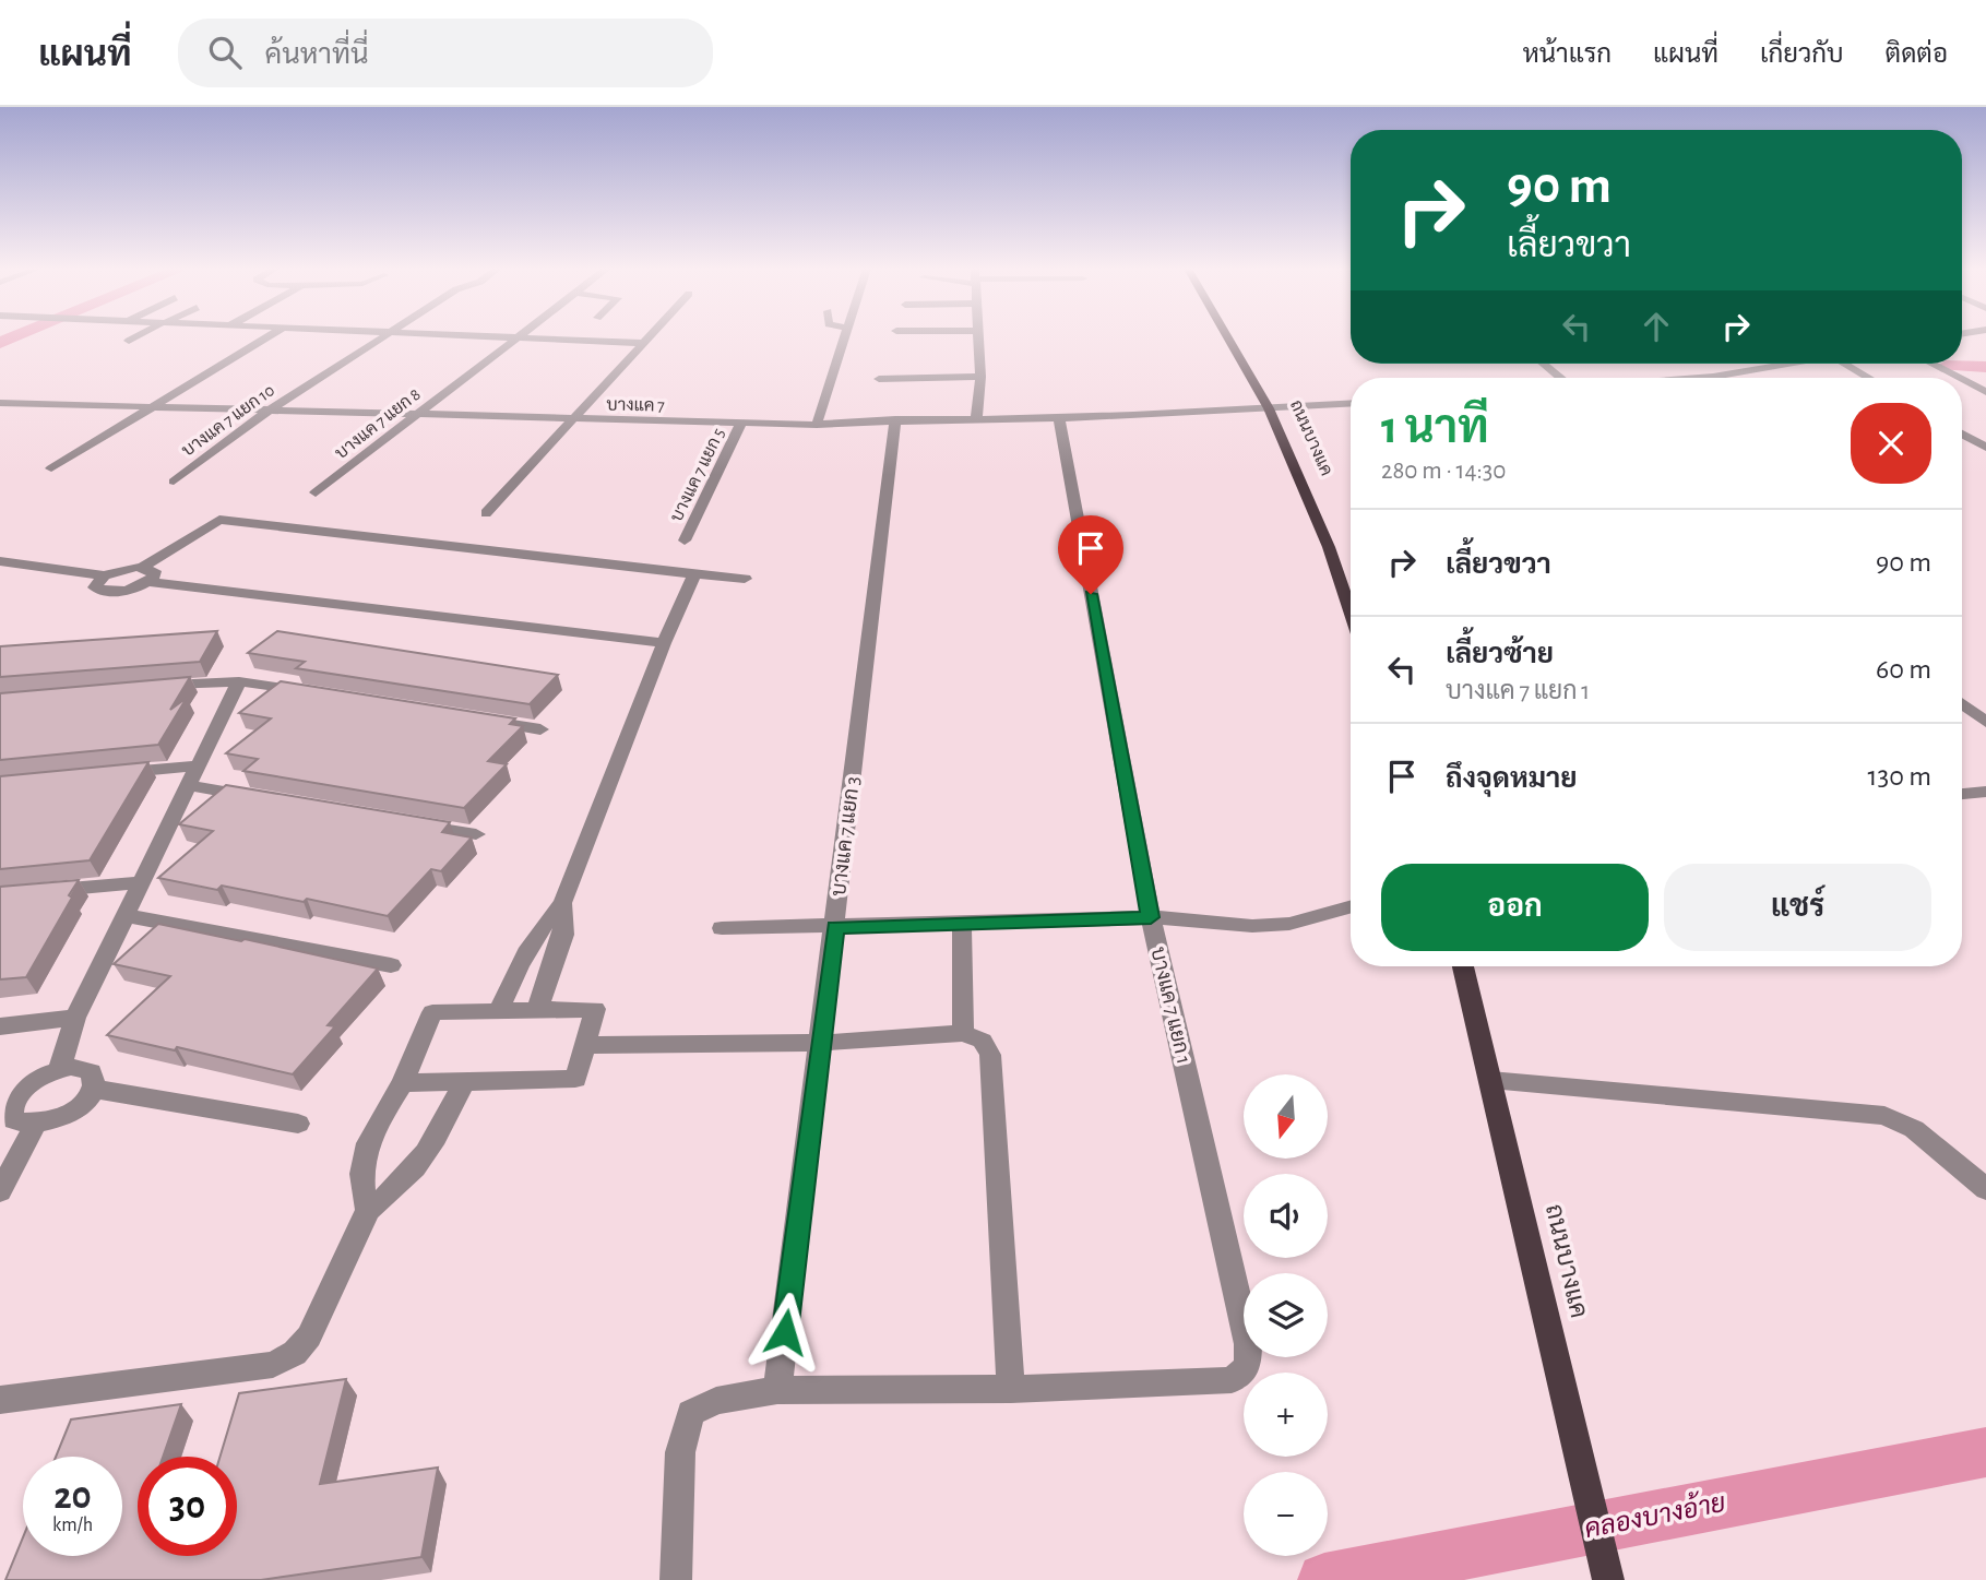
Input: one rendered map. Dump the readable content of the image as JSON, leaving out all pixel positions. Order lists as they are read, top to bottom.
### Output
{
  "streets": {
    "main road": ["ถนนบางแค"],
    "street": [
      "บางแค 7",
      "บางแค 7 แยก 10",
      "บางแค 7 แยก 8",
      "บางแค 7 แยก 5",
      "บางแค 7 แยก 3",
      "บางแค 7 แยก 1"
    ]
  },
  "crossings": [
    ["บางแค 7", "บางแค 7 แยก 10"],
    ["บางแค 7", "บางแค 7 แยก 8"],
    ["บางแค 7", "ถนนบางแค"],
    ["บางแค 7", "บางแค 7 แยก 5"],
    ["บางแค 7", "บางแค 7 แยก 3"],
    ["บางแค 7", "บางแค 7 แยก 1"]
  ],
  "water": ["คลองบางอ้าย"],
  "north": "bottom",
  "page": {
    "header": "แผนที่",
    "search": "ค้นหาที่นี่",
    "nav": [
      "หน้าแรก",
      "แผนที่",
      "เกี่ยวกับ",
      "ติดต่อ"
    ],
    "turn": ["90 m", "เลี้ยวขวา"],
    "heading": ["1 นาที", "280 m · 14:30"],
    "list": [
      {
        "name": "เลี้ยวขวา",
        "value": "90 m"
      },
      {
        "name": "เลี้ยวซ้าย",
        "note": "บางแค 7 แยก 1",
        "value": "60 m"
      },
      {
        "name": "ถึงจุดหมาย",
        "value": "130 m"
      }
    ],
    "buttons": ["ออก", "แชร์"],
    "map_buttons": ["+", "−"],
    "speed": "20 km/h",
    "limit": "30"
  }
}
